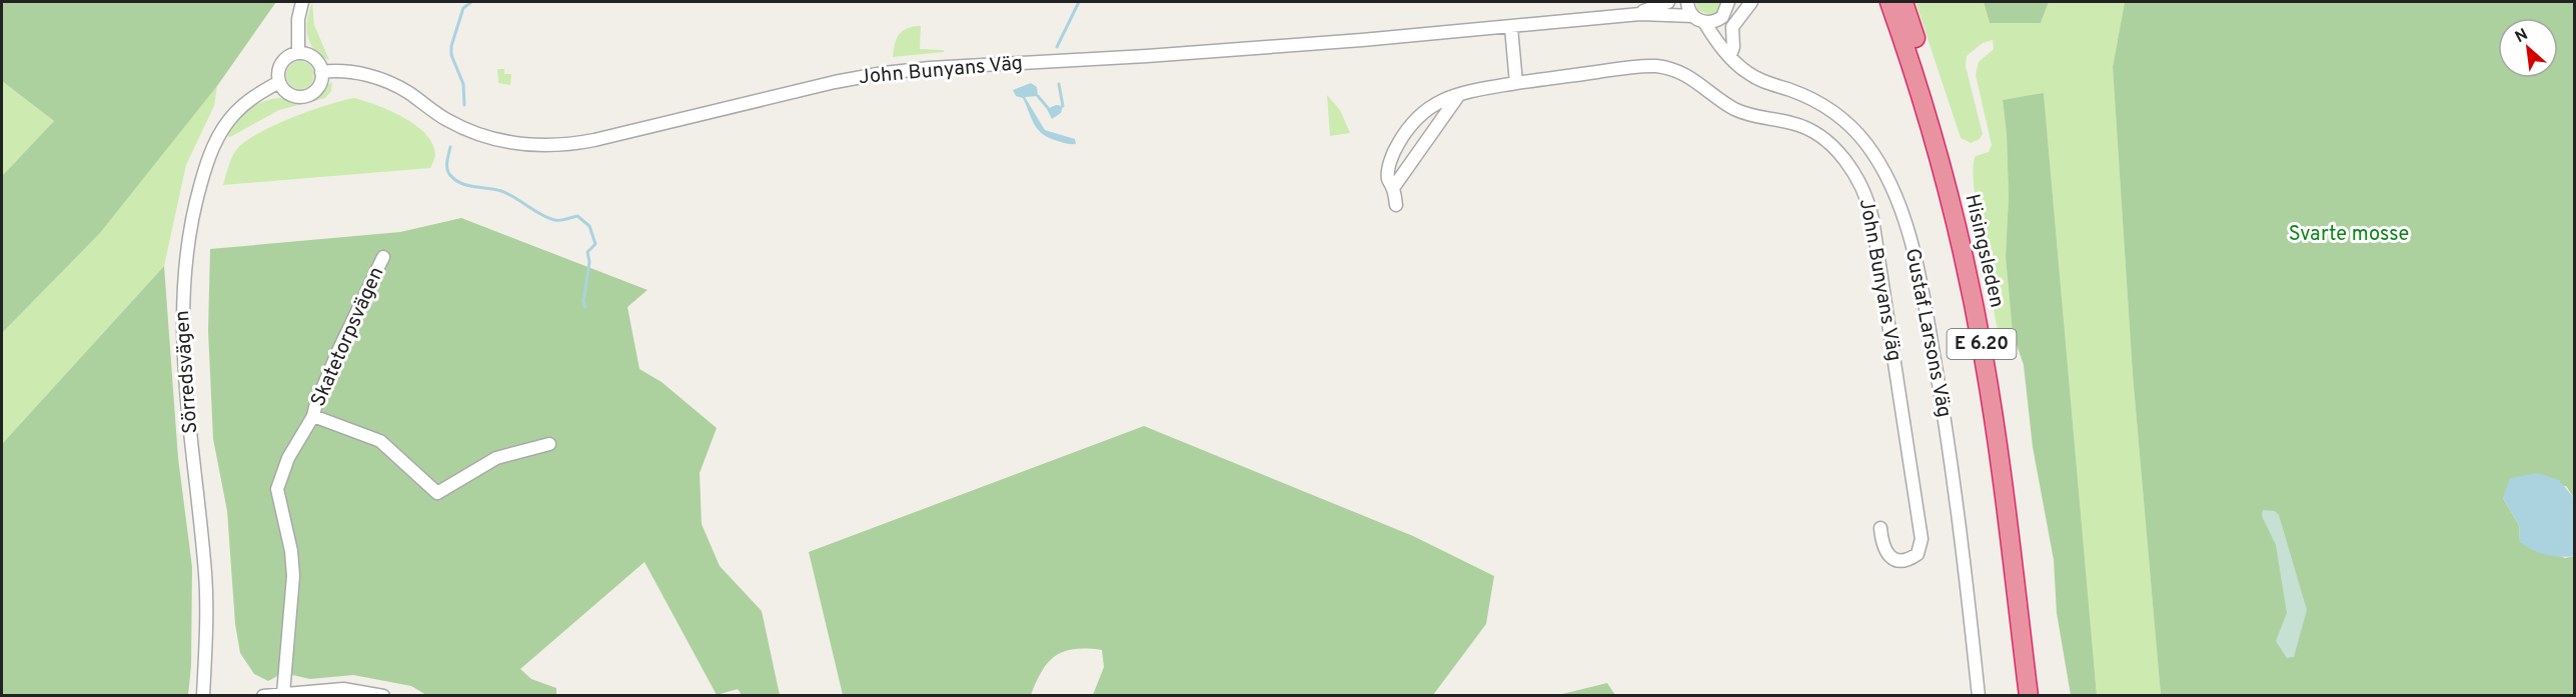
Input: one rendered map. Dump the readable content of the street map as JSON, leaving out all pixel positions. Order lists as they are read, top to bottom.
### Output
{
  "streets": {
    "highway": ["Hisingsleden", "E 6.20"],
    "street": [
      "John Bunyans Väg",
      "Gustaf Larsons Väg",
      "Skatetorpsvägen",
      "Sörredsvägen"
    ]
  },
  "crossings": [
    ["John Bunyans Väg", "Gustaf Larsons Väg"],
    ["John Bunyans Väg", "Sörredsvägen"]
  ],
  "parks": ["Svarte mosse"],
  "north": "top left"
}
